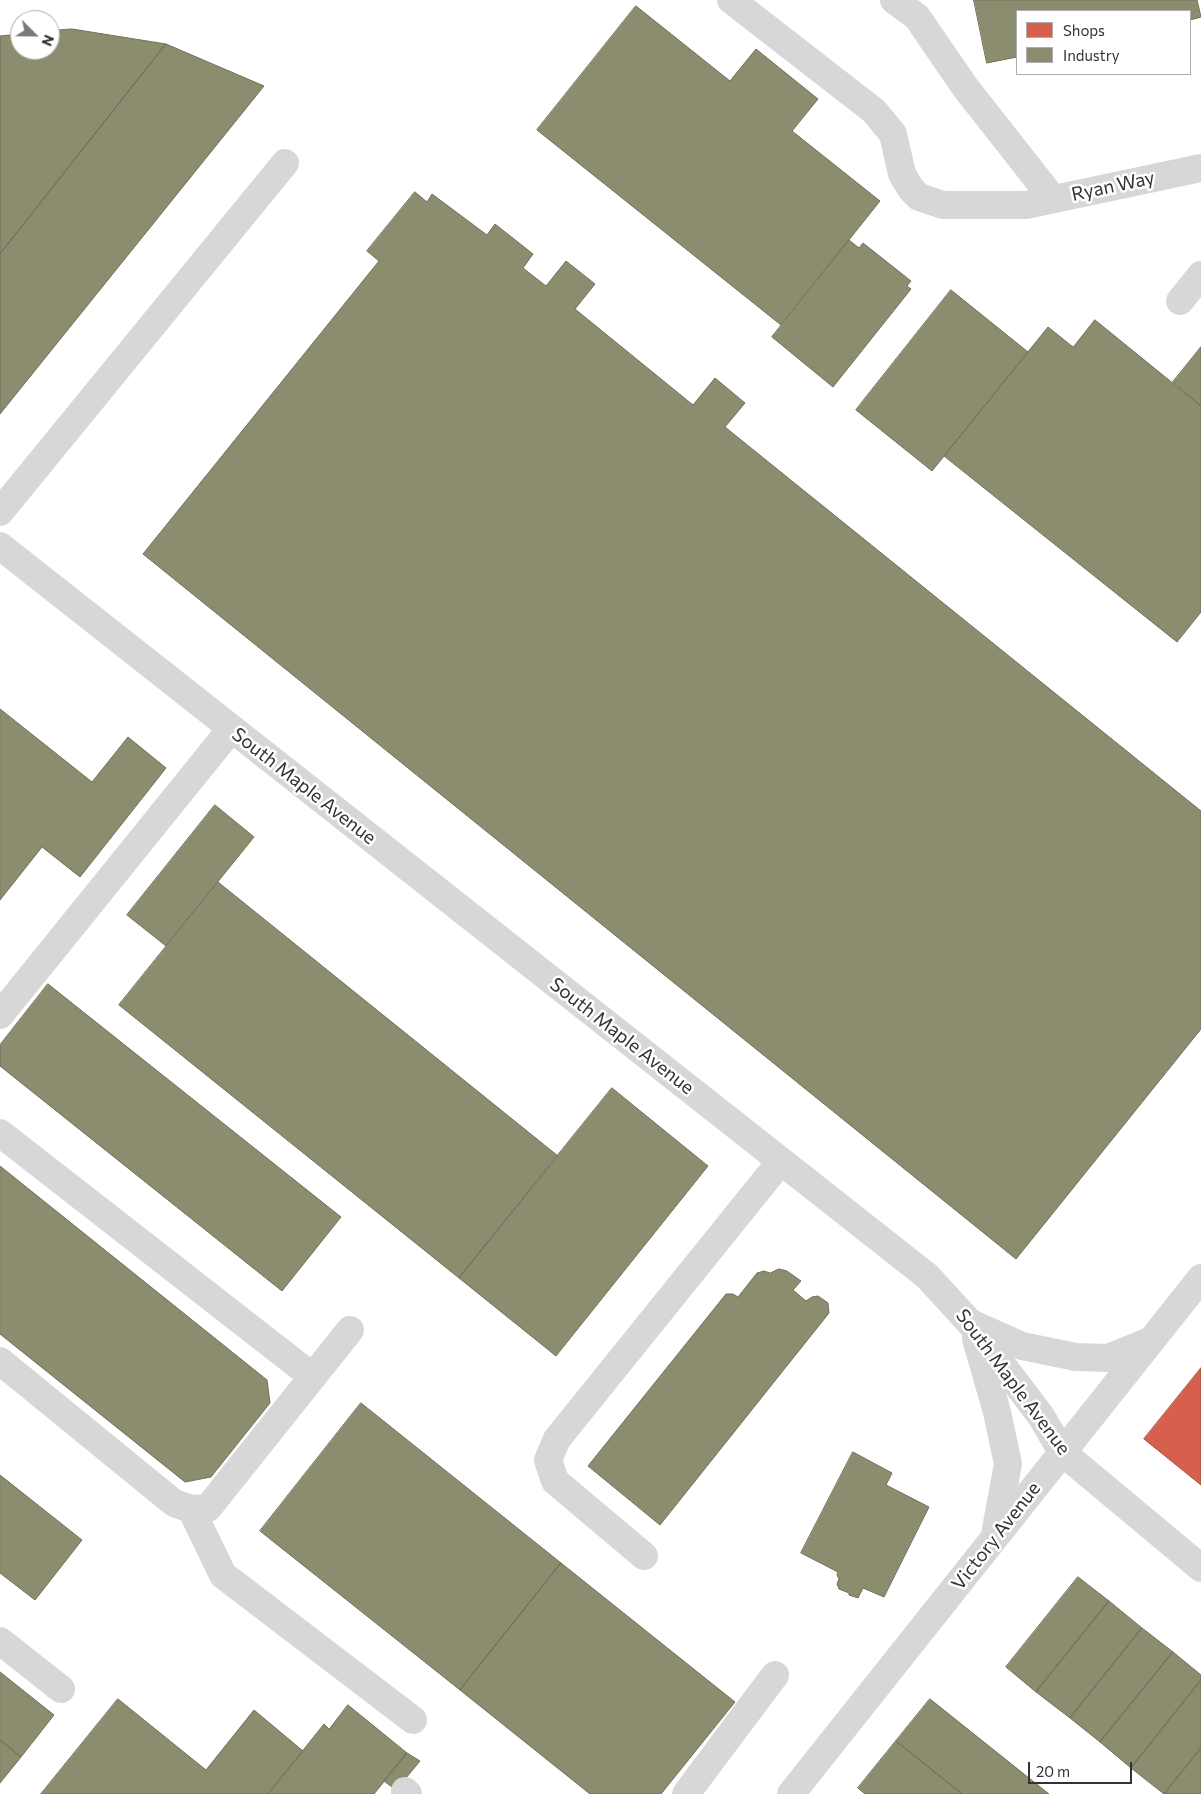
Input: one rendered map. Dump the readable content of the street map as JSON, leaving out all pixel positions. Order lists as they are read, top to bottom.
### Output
{
  "streets": {
    "street": ["Ryan Way", "South Maple Avenue", "Victory Avenue"]
  },
  "crossings": [
    ["South Maple Avenue", "Victory Avenue"]
  ],
  "legend": ["Shops", "Industry"],
  "scale_bar": "20 m",
  "north": "bottom right"
}
